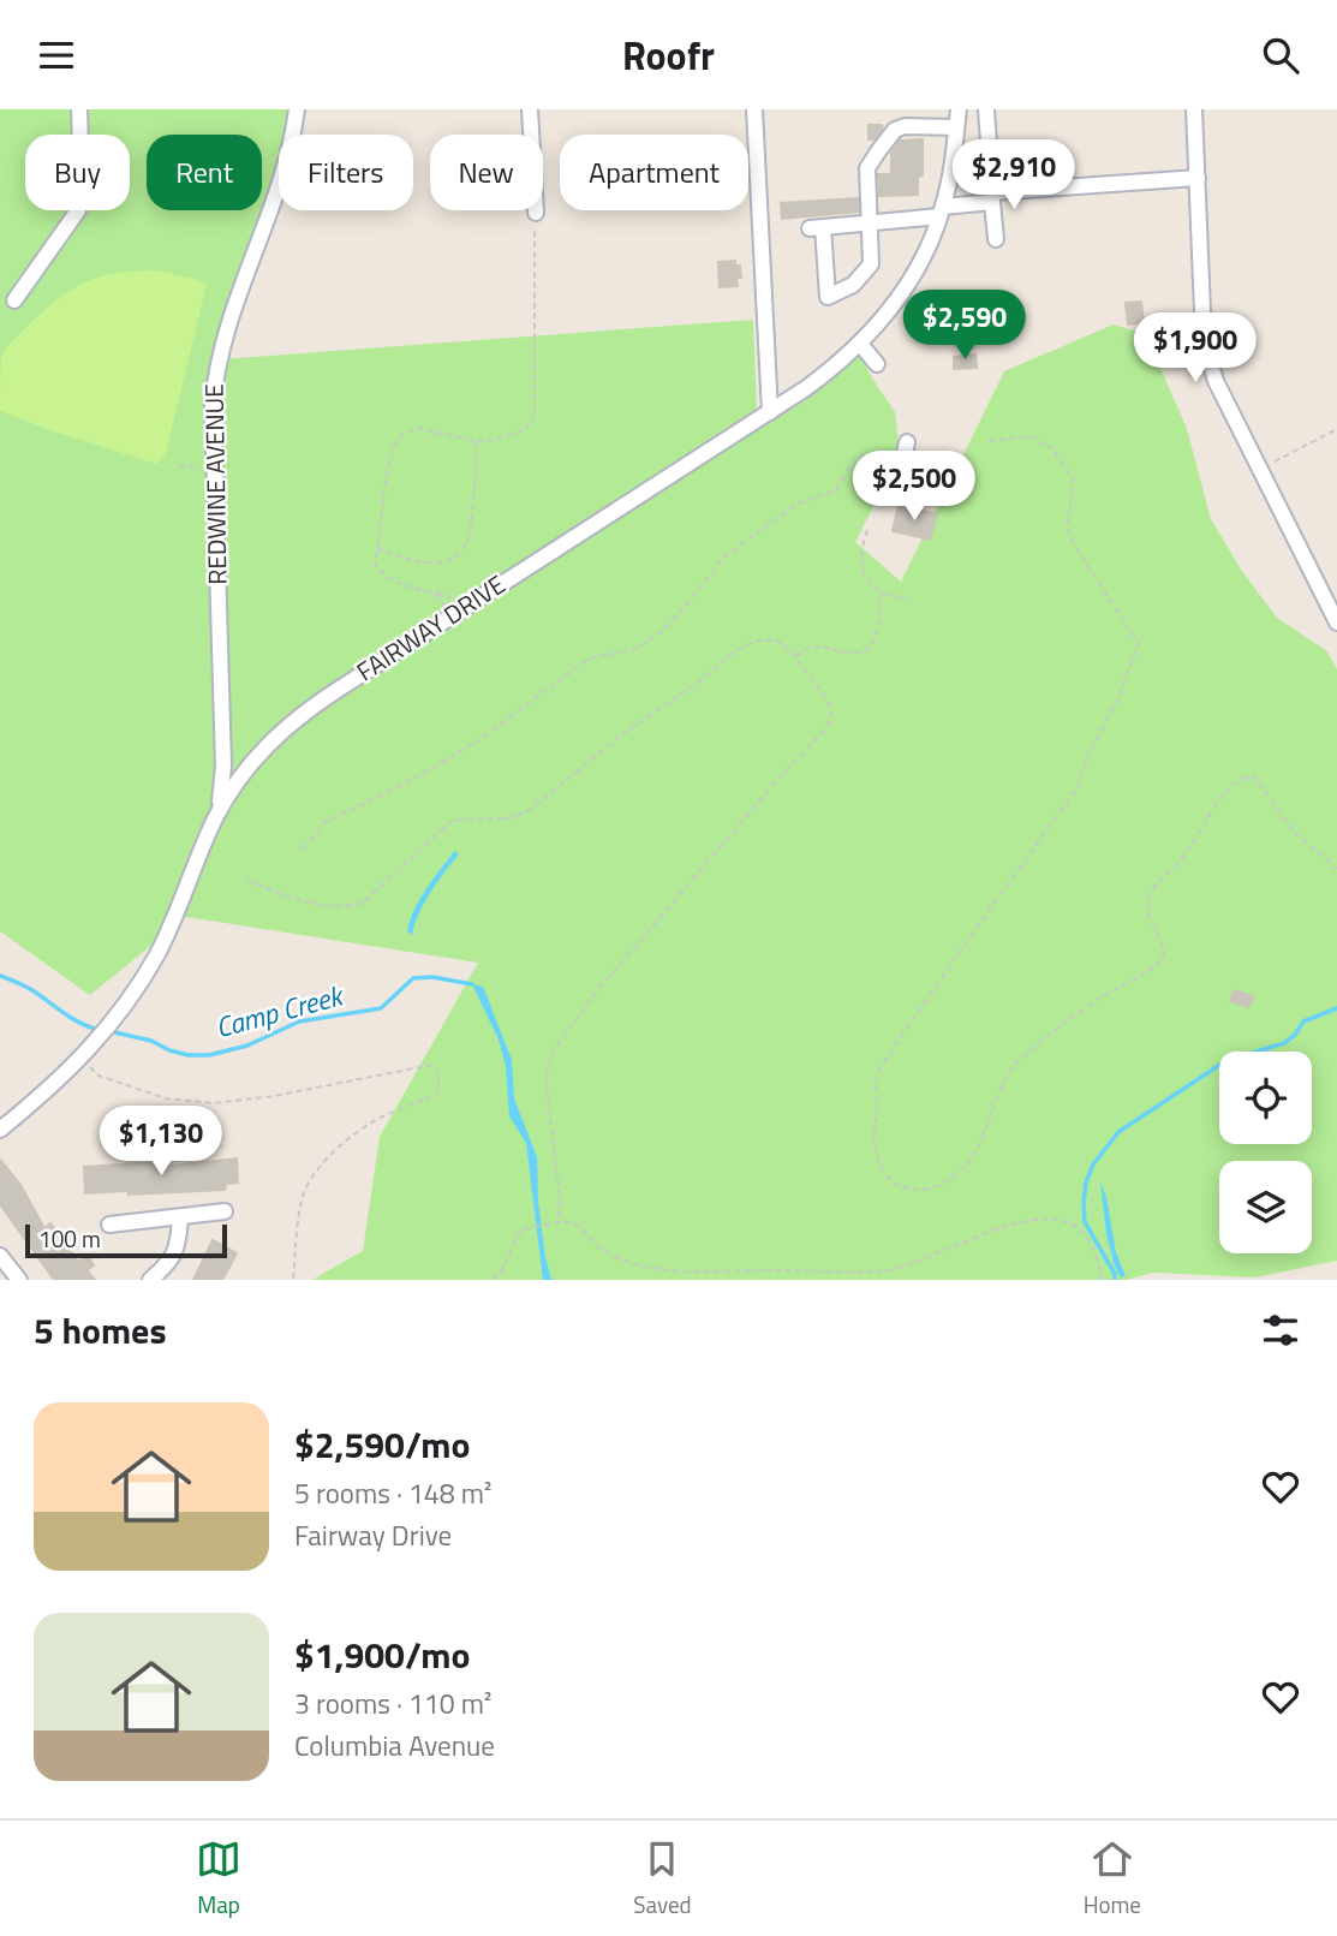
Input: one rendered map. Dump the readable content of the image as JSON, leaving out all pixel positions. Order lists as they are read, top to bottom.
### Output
{
  "streets": {
    "street": ["REDWINE AVENUE", "FAIRWAY DRIVE"]
  },
  "crossings": [
    ["REDWINE AVENUE", "FAIRWAY DRIVE"]
  ],
  "water": ["Camp Creek"],
  "scale_bar": "100 m",
  "page": {
    "header": "Roofr",
    "chip": [
      "Buy",
      "Rent",
      "Filters",
      "New",
      "Apartment"
    ],
    "price": [
      "$2,910",
      "$2,590",
      "$1,900",
      "$2,500",
      "$1,130"
    ],
    "scale": "100 m",
    "heading": "5 homes",
    "list": [
      {
        "name": "$2,590/mo",
        "note": "5 rooms · 148 m² · Fairway Drive"
      },
      {
        "name": "$1,900/mo",
        "note": "3 rooms · 110 m² · Columbia Avenue"
      }
    ],
    "tabs": ["Map", "Saved", "Home"]
  }
}
